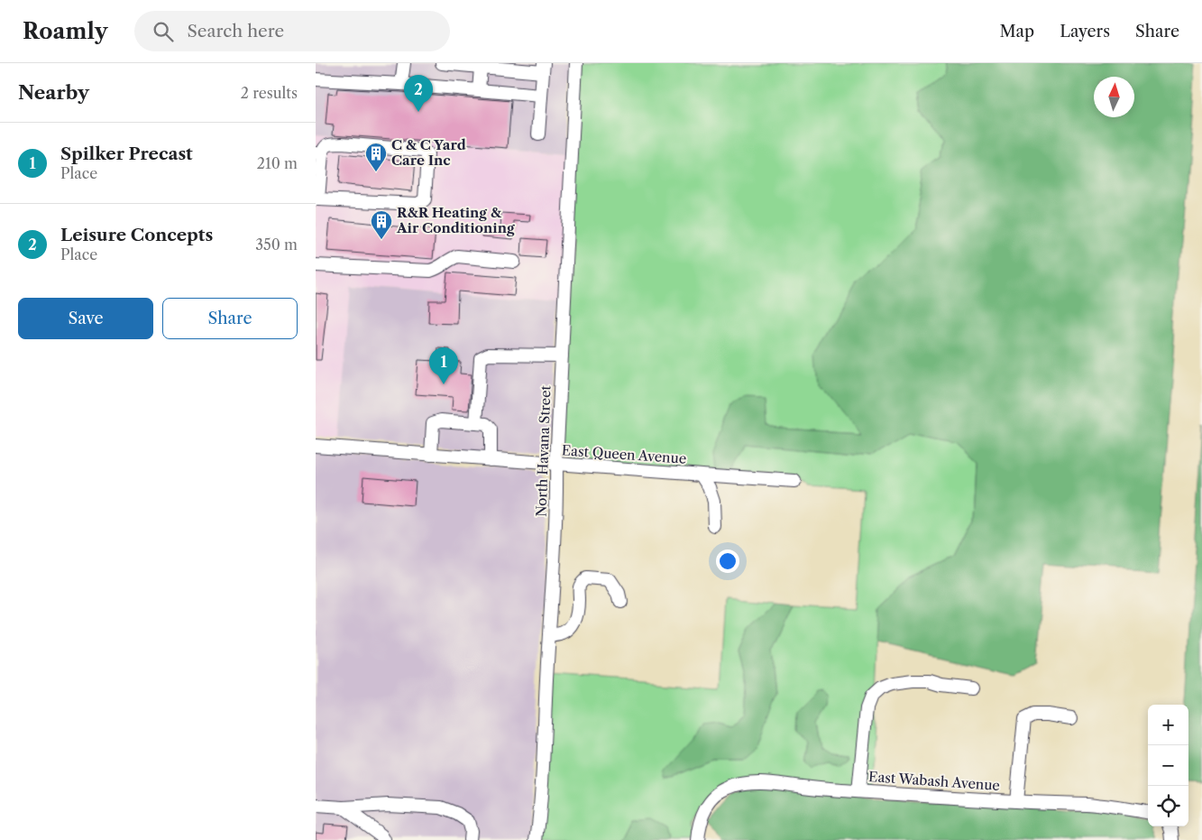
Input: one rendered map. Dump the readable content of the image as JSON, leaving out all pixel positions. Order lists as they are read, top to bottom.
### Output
{
  "streets": {
    "street": ["North Havana Street", "East Queen Avenue", "East Wabash Avenue"]
  },
  "crossings": [
    ["North Havana Street", "East Queen Avenue"]
  ],
  "places": {
    "building": ["C & C Yard Care Inc", "R&R Heating & Air Conditioning"]
  },
  "north": "top",
  "page": {
    "header": "Roamly",
    "search": "Search here",
    "nav": ["Map", "Layers", "Share"],
    "heading": ["Nearby", "2 results"],
    "pins": ["2", "1"],
    "list": [
      {
        "mark": "1",
        "name": "Spilker Precast",
        "note": "Place",
        "value": "210 m"
      },
      {
        "mark": "2",
        "name": "Leisure Concepts",
        "note": "Place",
        "value": "350 m"
      }
    ],
    "buttons": ["Save", "Share"],
    "map_buttons": ["+", "−"]
  }
}
